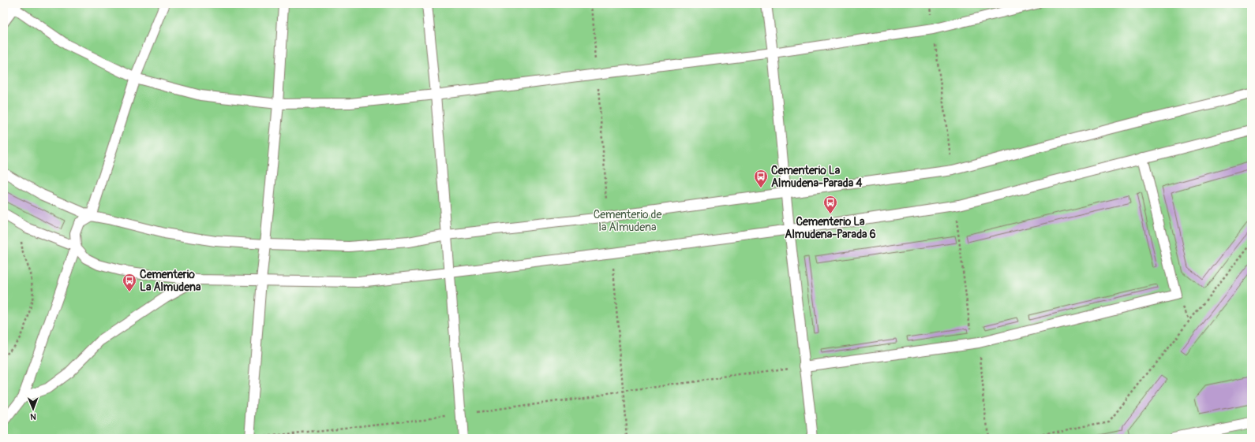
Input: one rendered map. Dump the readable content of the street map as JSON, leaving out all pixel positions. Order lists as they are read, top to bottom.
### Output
{
  "parks": ["Cementerio de la Almudena"],
  "places": {
    "bus stop": ["Cementerio La Almudena-Parada 4", "Cementerio La Almudena-Parada 6", "Cementerio La Almudena"]
  },
  "north": "bottom"
}
